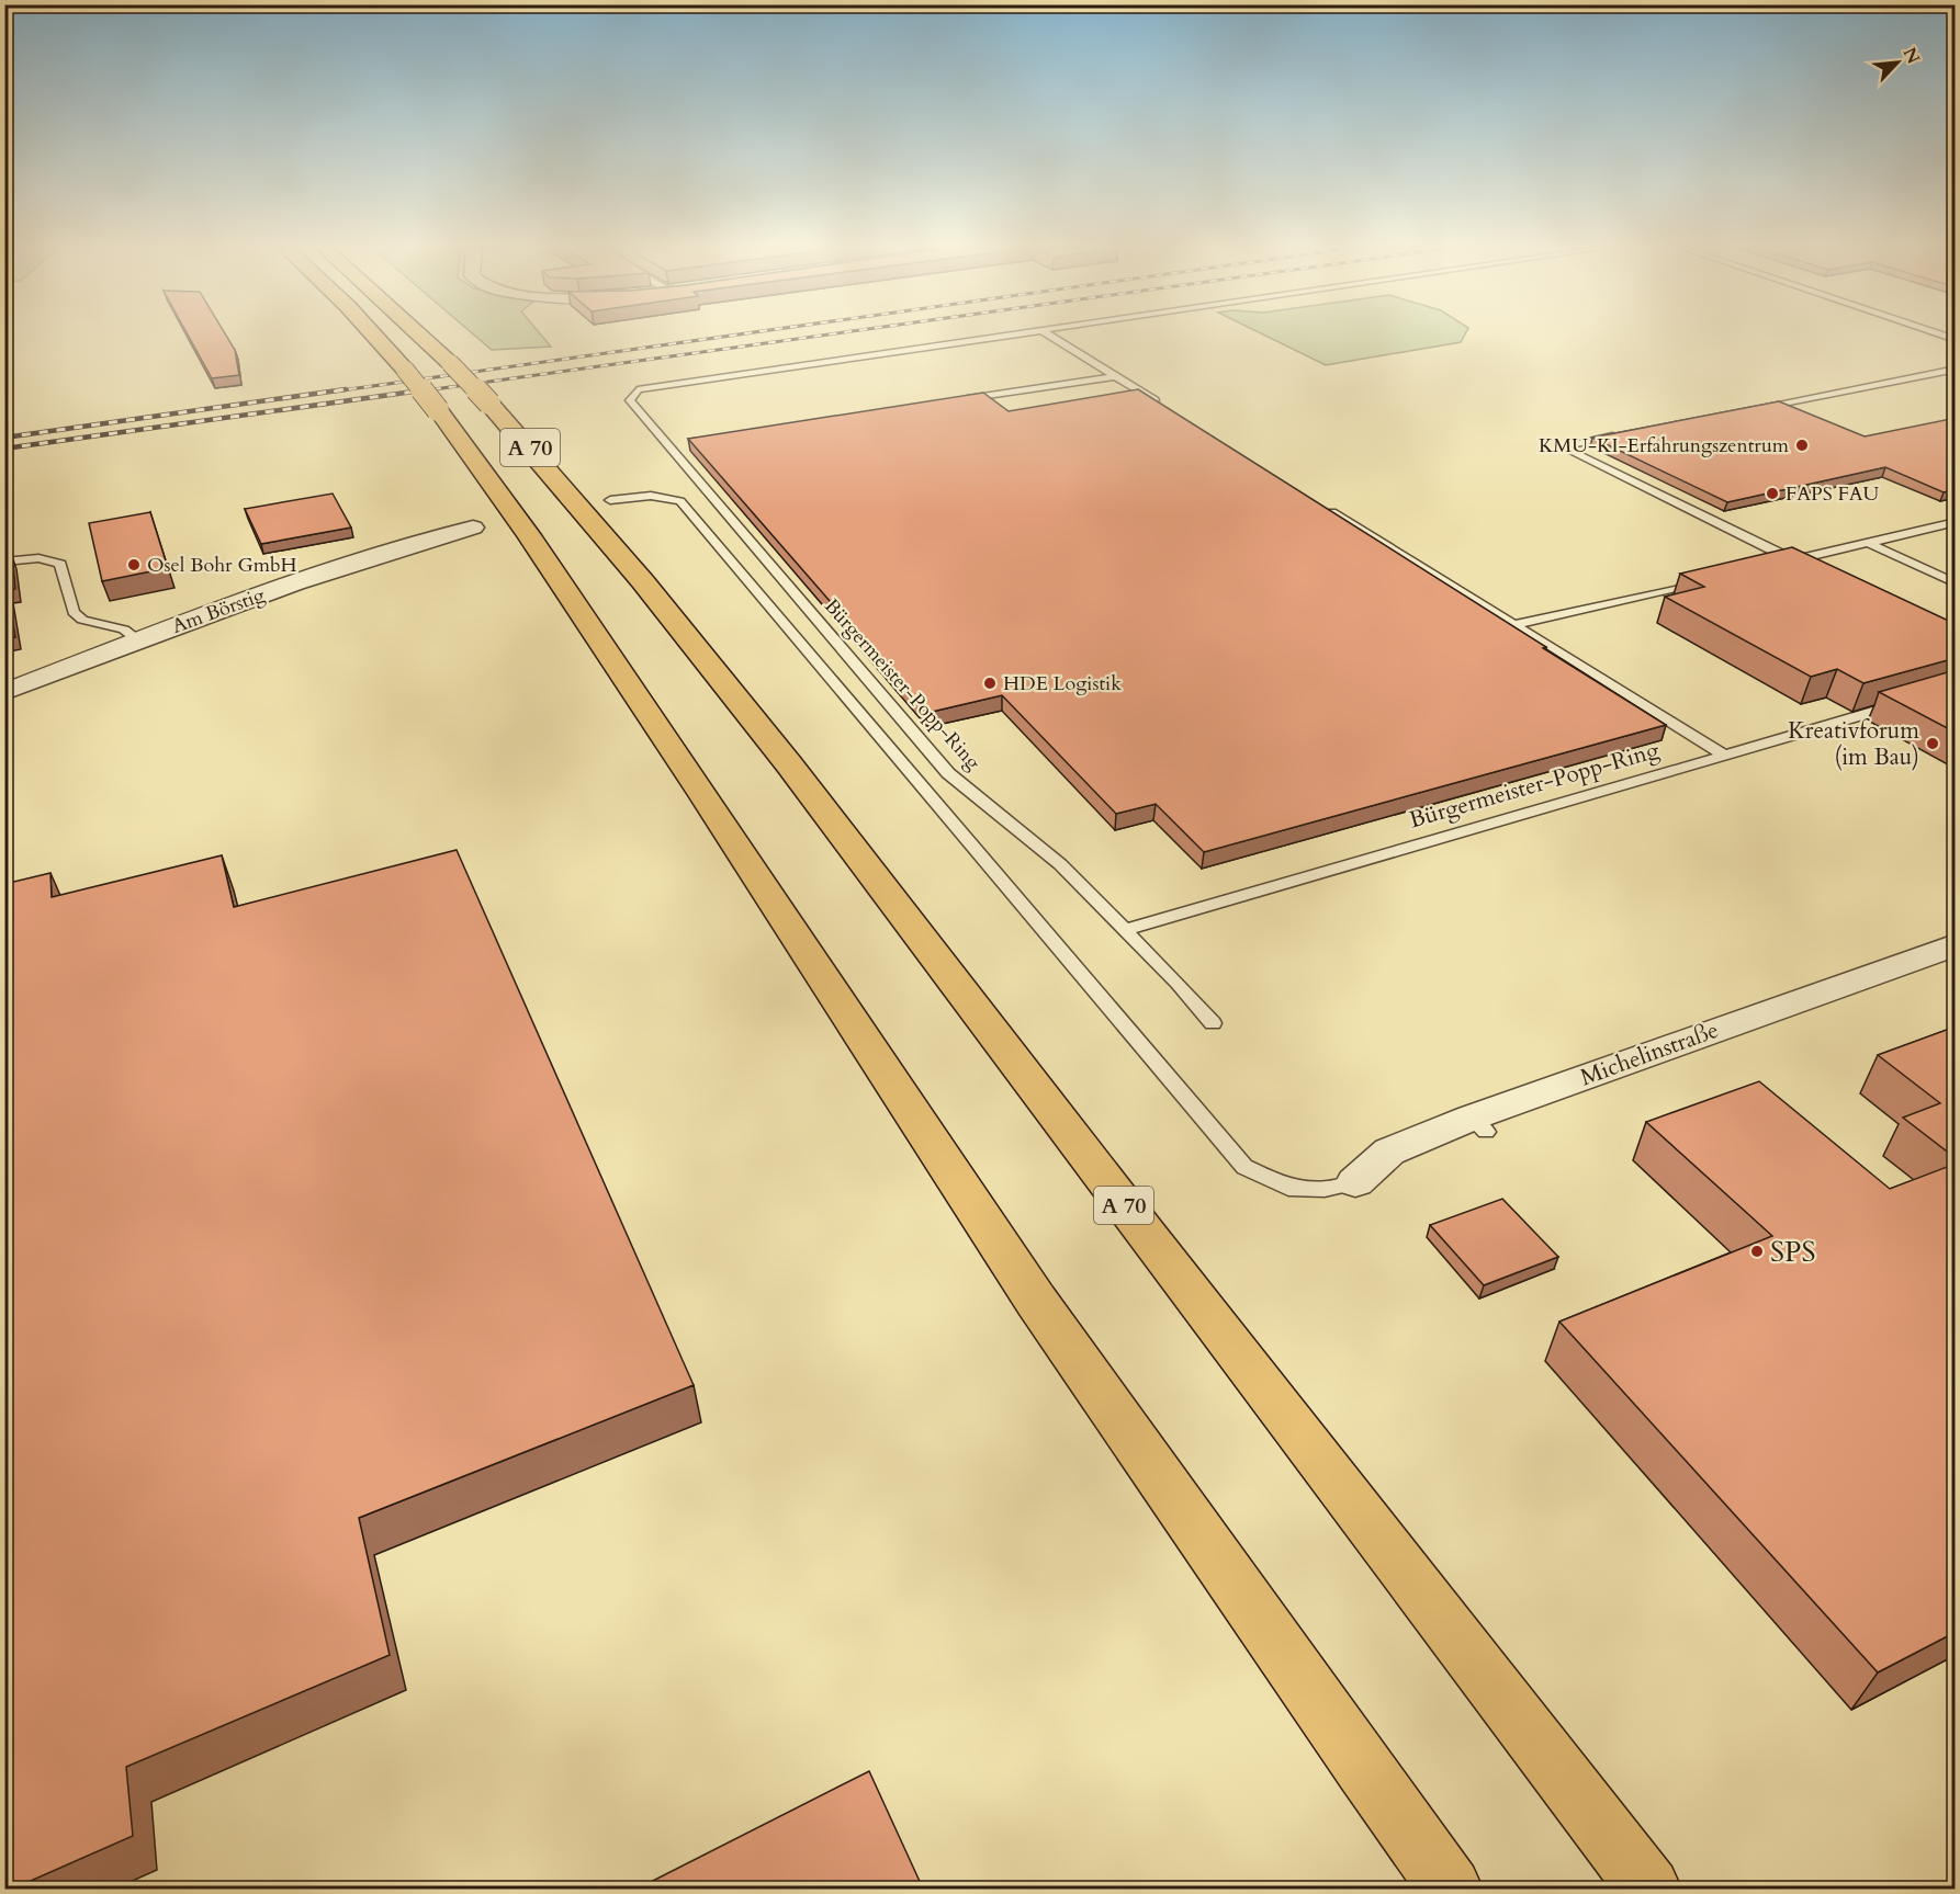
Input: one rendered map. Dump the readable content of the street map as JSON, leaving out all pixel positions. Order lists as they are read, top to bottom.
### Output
{
  "streets": {
    "highway": ["A 70"],
    "street": ["Am Börstig", "Michelinstraße"],
    "lane": ["Bürgermeister-Popp-Ring"]
  },
  "places": [
    "KMU-KI-Erfahrungszentrum",
    "FAPS FAU",
    "Osel Bohr GmbH",
    "HDE Logistik",
    "Kreativforum (im Bau)",
    "SPS"
  ],
  "north": "top right"
}
